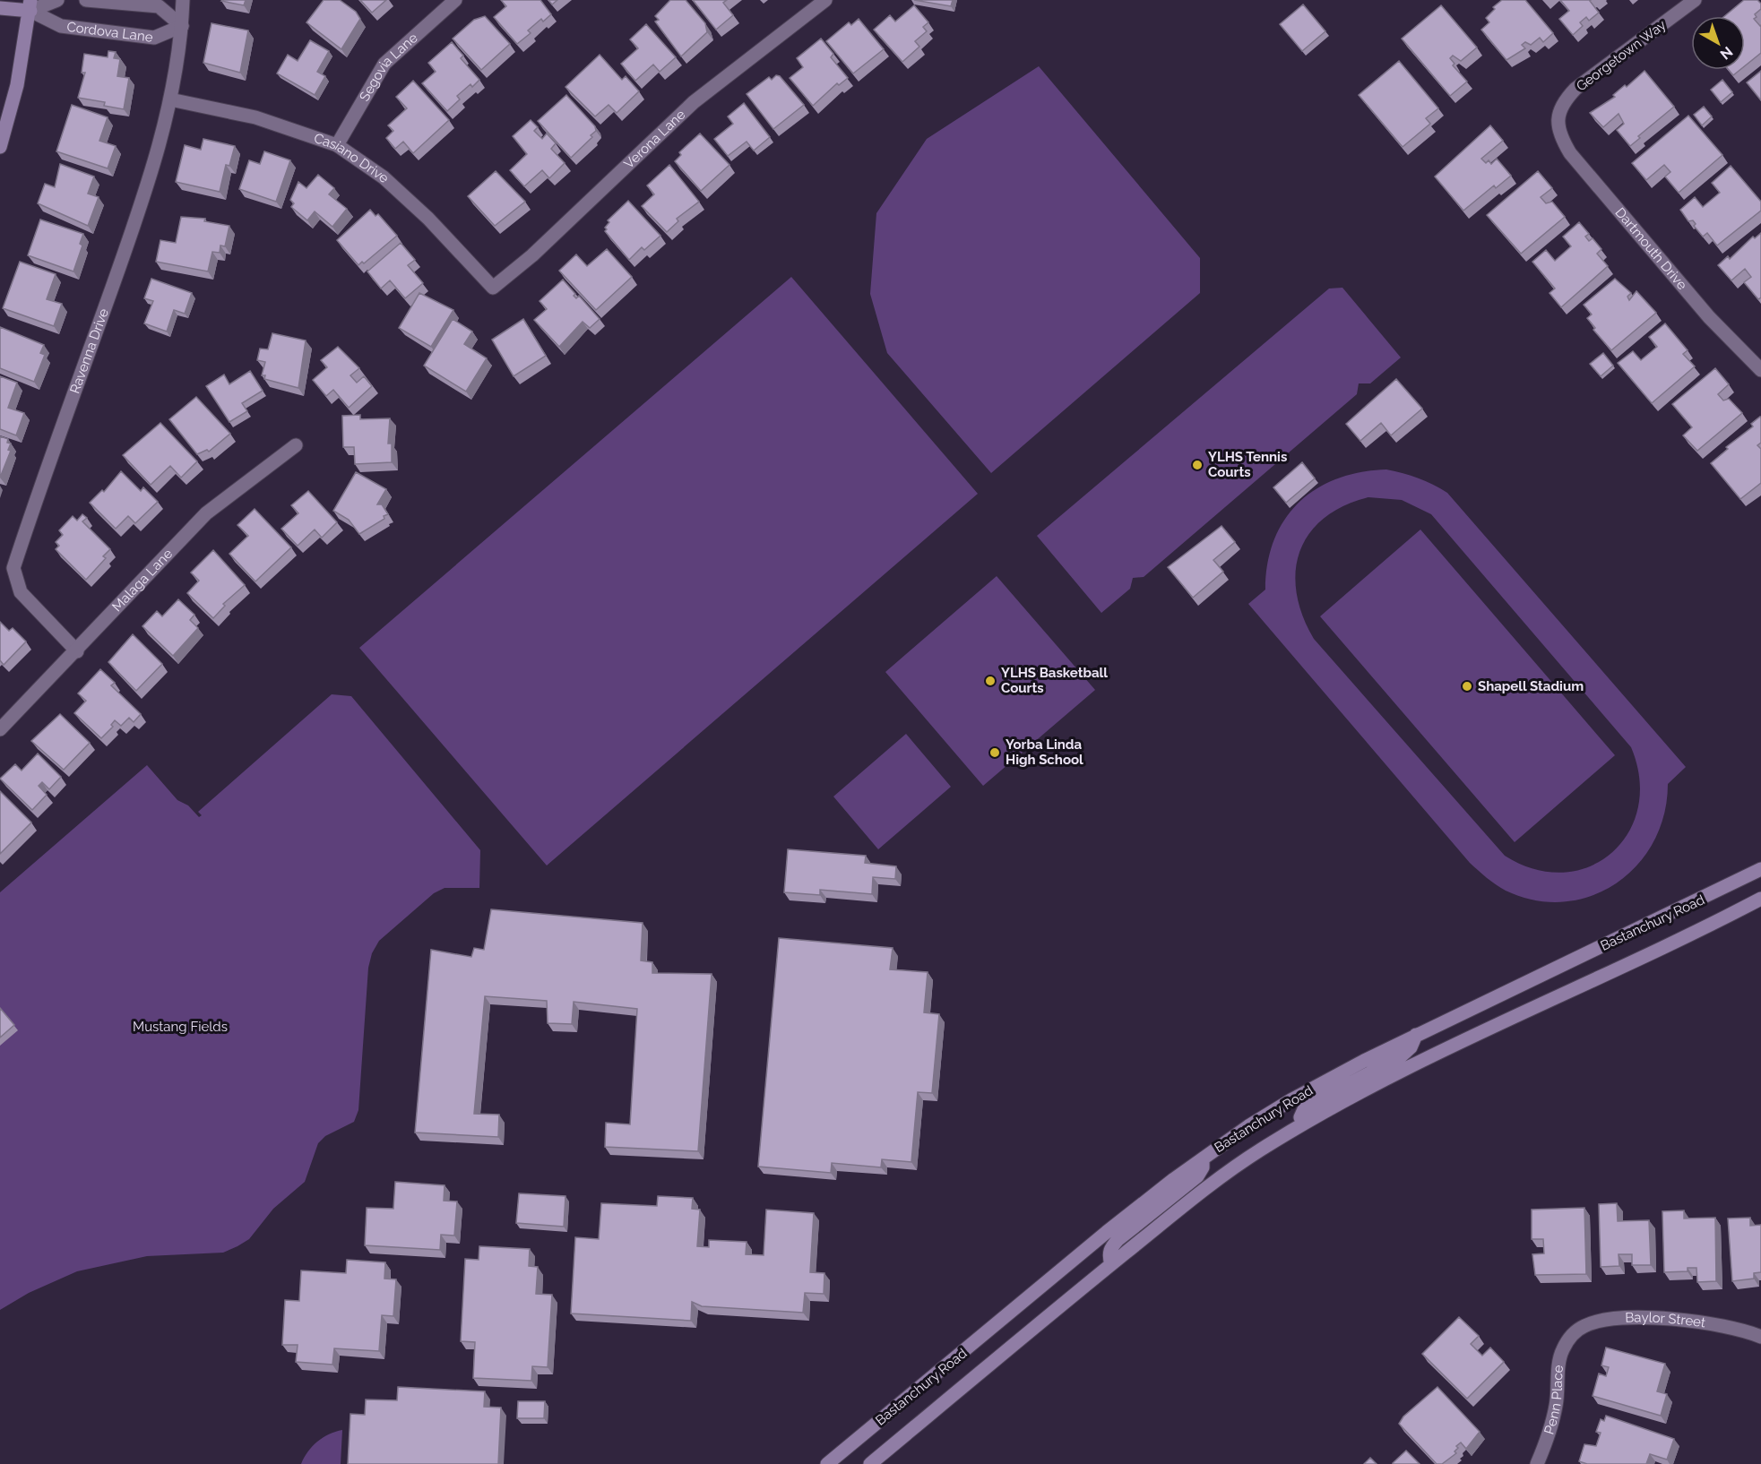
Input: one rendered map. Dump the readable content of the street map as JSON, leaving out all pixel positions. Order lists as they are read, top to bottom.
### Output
{
  "streets": {
    "main road": ["Bastanchury Road"],
    "street": [
      "Cordova Lane",
      "Georgetown Way",
      "Segovia Lane",
      "Verona Lane",
      "Casiano Drive",
      "Dartmouth Drive",
      "Ravenna Drive",
      "Malaga Lane",
      "Baylor Street",
      "Penn Place"
    ]
  },
  "crossings": [
    ["Cordova Lane", "Ravenna Drive"],
    ["Georgetown Way", "Dartmouth Drive"],
    ["Segovia Lane", "Casiano Drive"],
    ["Verona Lane", "Casiano Drive"],
    ["Casiano Drive", "Ravenna Drive"],
    ["Ravenna Drive", "Malaga Lane"],
    ["Baylor Street", "Penn Place"]
  ],
  "parks": ["Mustang Fields"],
  "places": [
    "YLHS Tennis Courts",
    "YLHS Basketball Courts",
    "Shapell Stadium",
    "Yorba Linda High School"
  ],
  "north": "bottom right"
}
